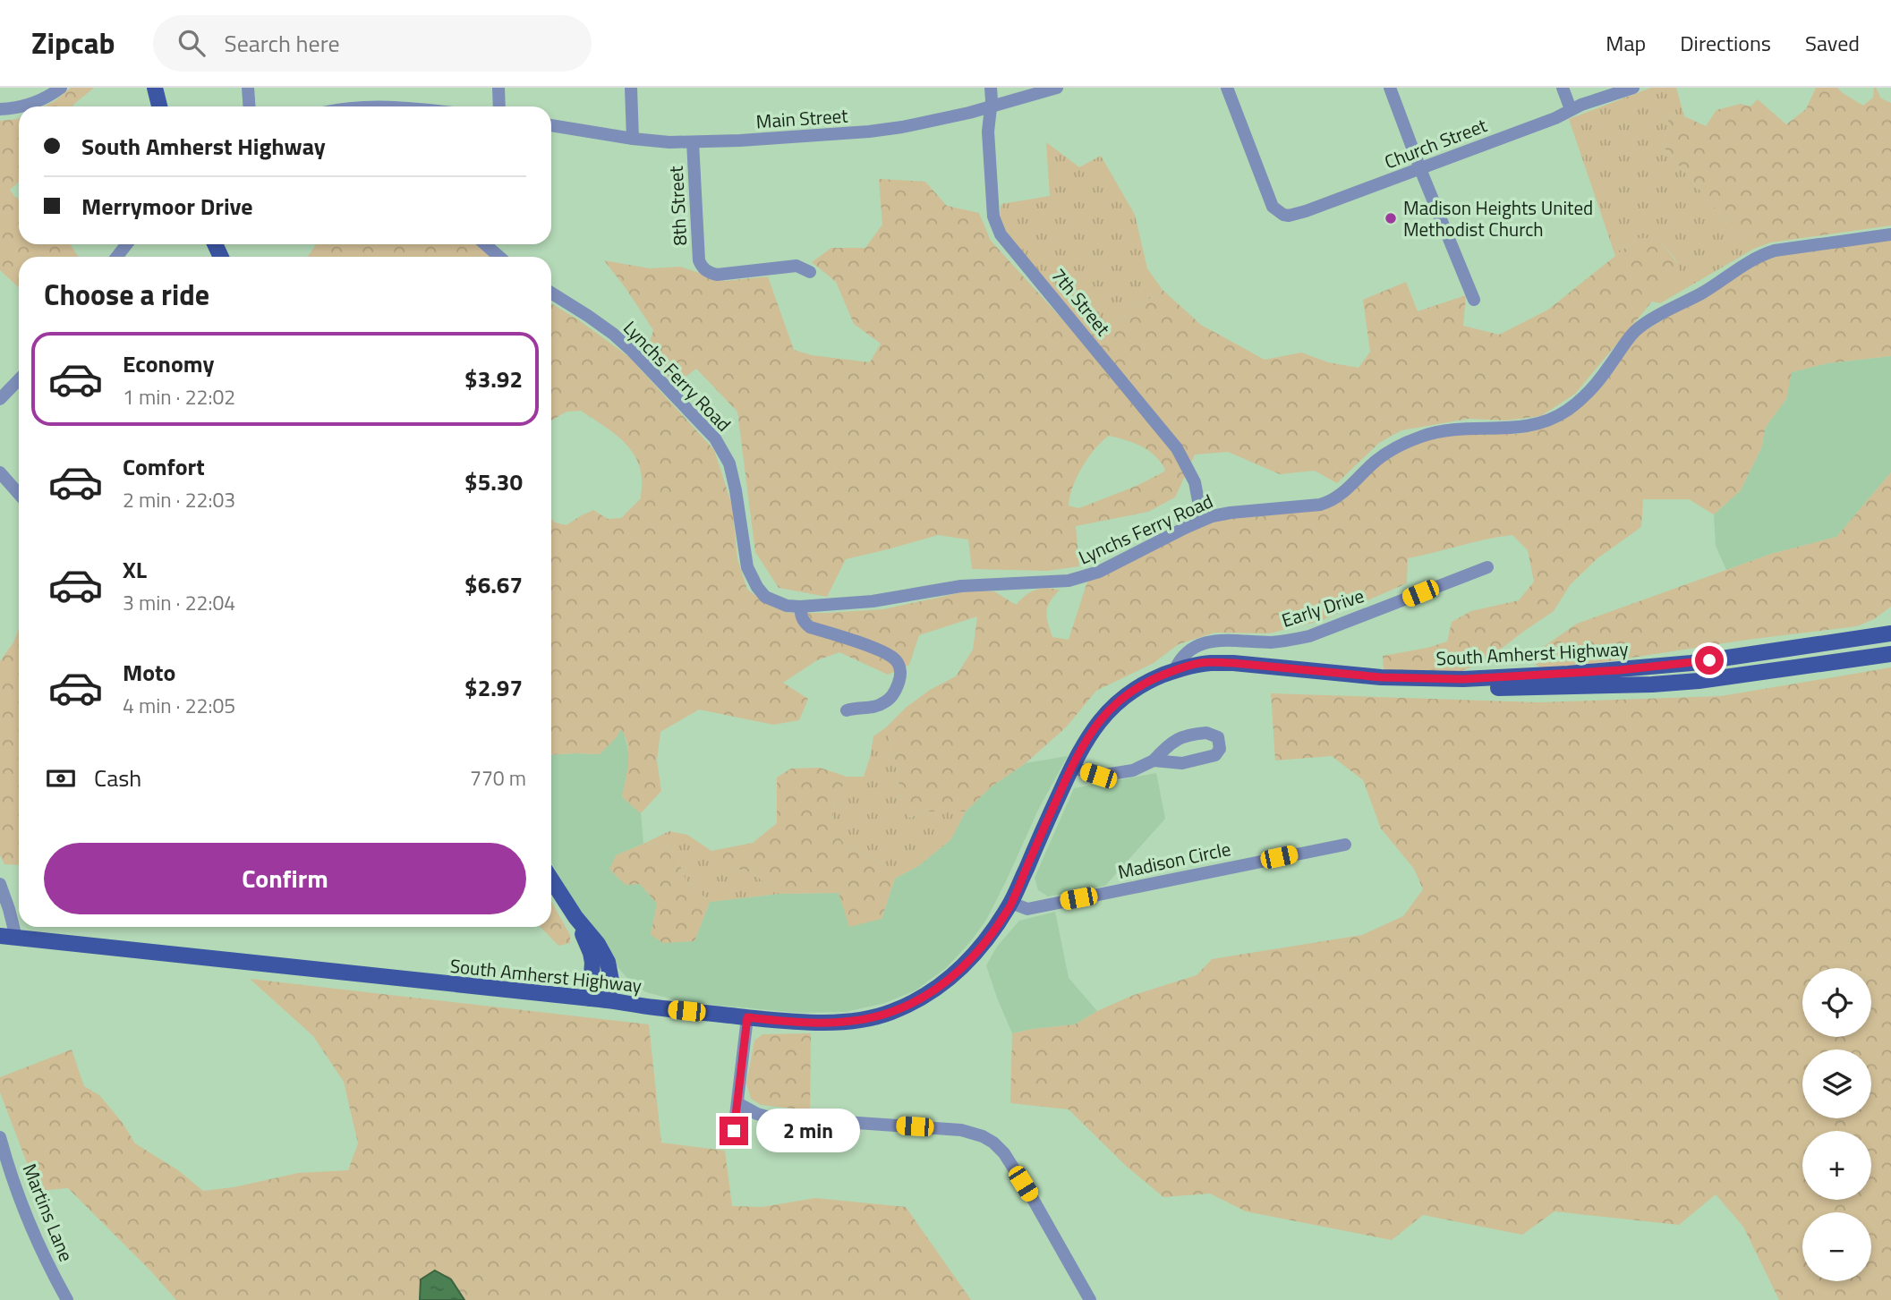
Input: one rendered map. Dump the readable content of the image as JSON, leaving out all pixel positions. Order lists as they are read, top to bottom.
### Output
{
  "streets": {
    "main road": ["South Amherst Highway"],
    "street": [
      "Main Street",
      "Church Street",
      "8th Street",
      "7th Street",
      "Lynchs Ferry Road",
      "Early Drive",
      "Madison Circle",
      "Martins Lane"
    ]
  },
  "crossings": [
    ["Main Street", "8th Street"],
    ["Main Street", "7th Street"],
    ["7th Street", "Lynchs Ferry Road"],
    ["Early Drive", "South Amherst Highway"],
    ["South Amherst Highway", "Madison Circle"]
  ],
  "places": ["Madison Heights United Methodist Church"],
  "page": {
    "header": "Zipcab",
    "search": "Search here",
    "nav": ["Map", "Directions", "Saved"],
    "banner": ["South Amherst Highway", "Merrymoor Drive"],
    "heading": "Choose a ride",
    "list": [
      {
        "name": "Economy",
        "note": "1 min · 22:02",
        "value": "$3.92"
      },
      {
        "name": "Comfort",
        "note": "2 min · 22:03",
        "value": "$5.30"
      },
      {
        "name": "XL",
        "note": "3 min · 22:04",
        "value": "$6.67"
      },
      {
        "name": "Moto",
        "note": "4 min · 22:05",
        "value": "$2.97"
      }
    ],
    "pay": ["Cash", "770 m"],
    "buttons": "Confirm",
    "map_buttons": ["+", "−"],
    "bubble": "2 min"
  }
}
